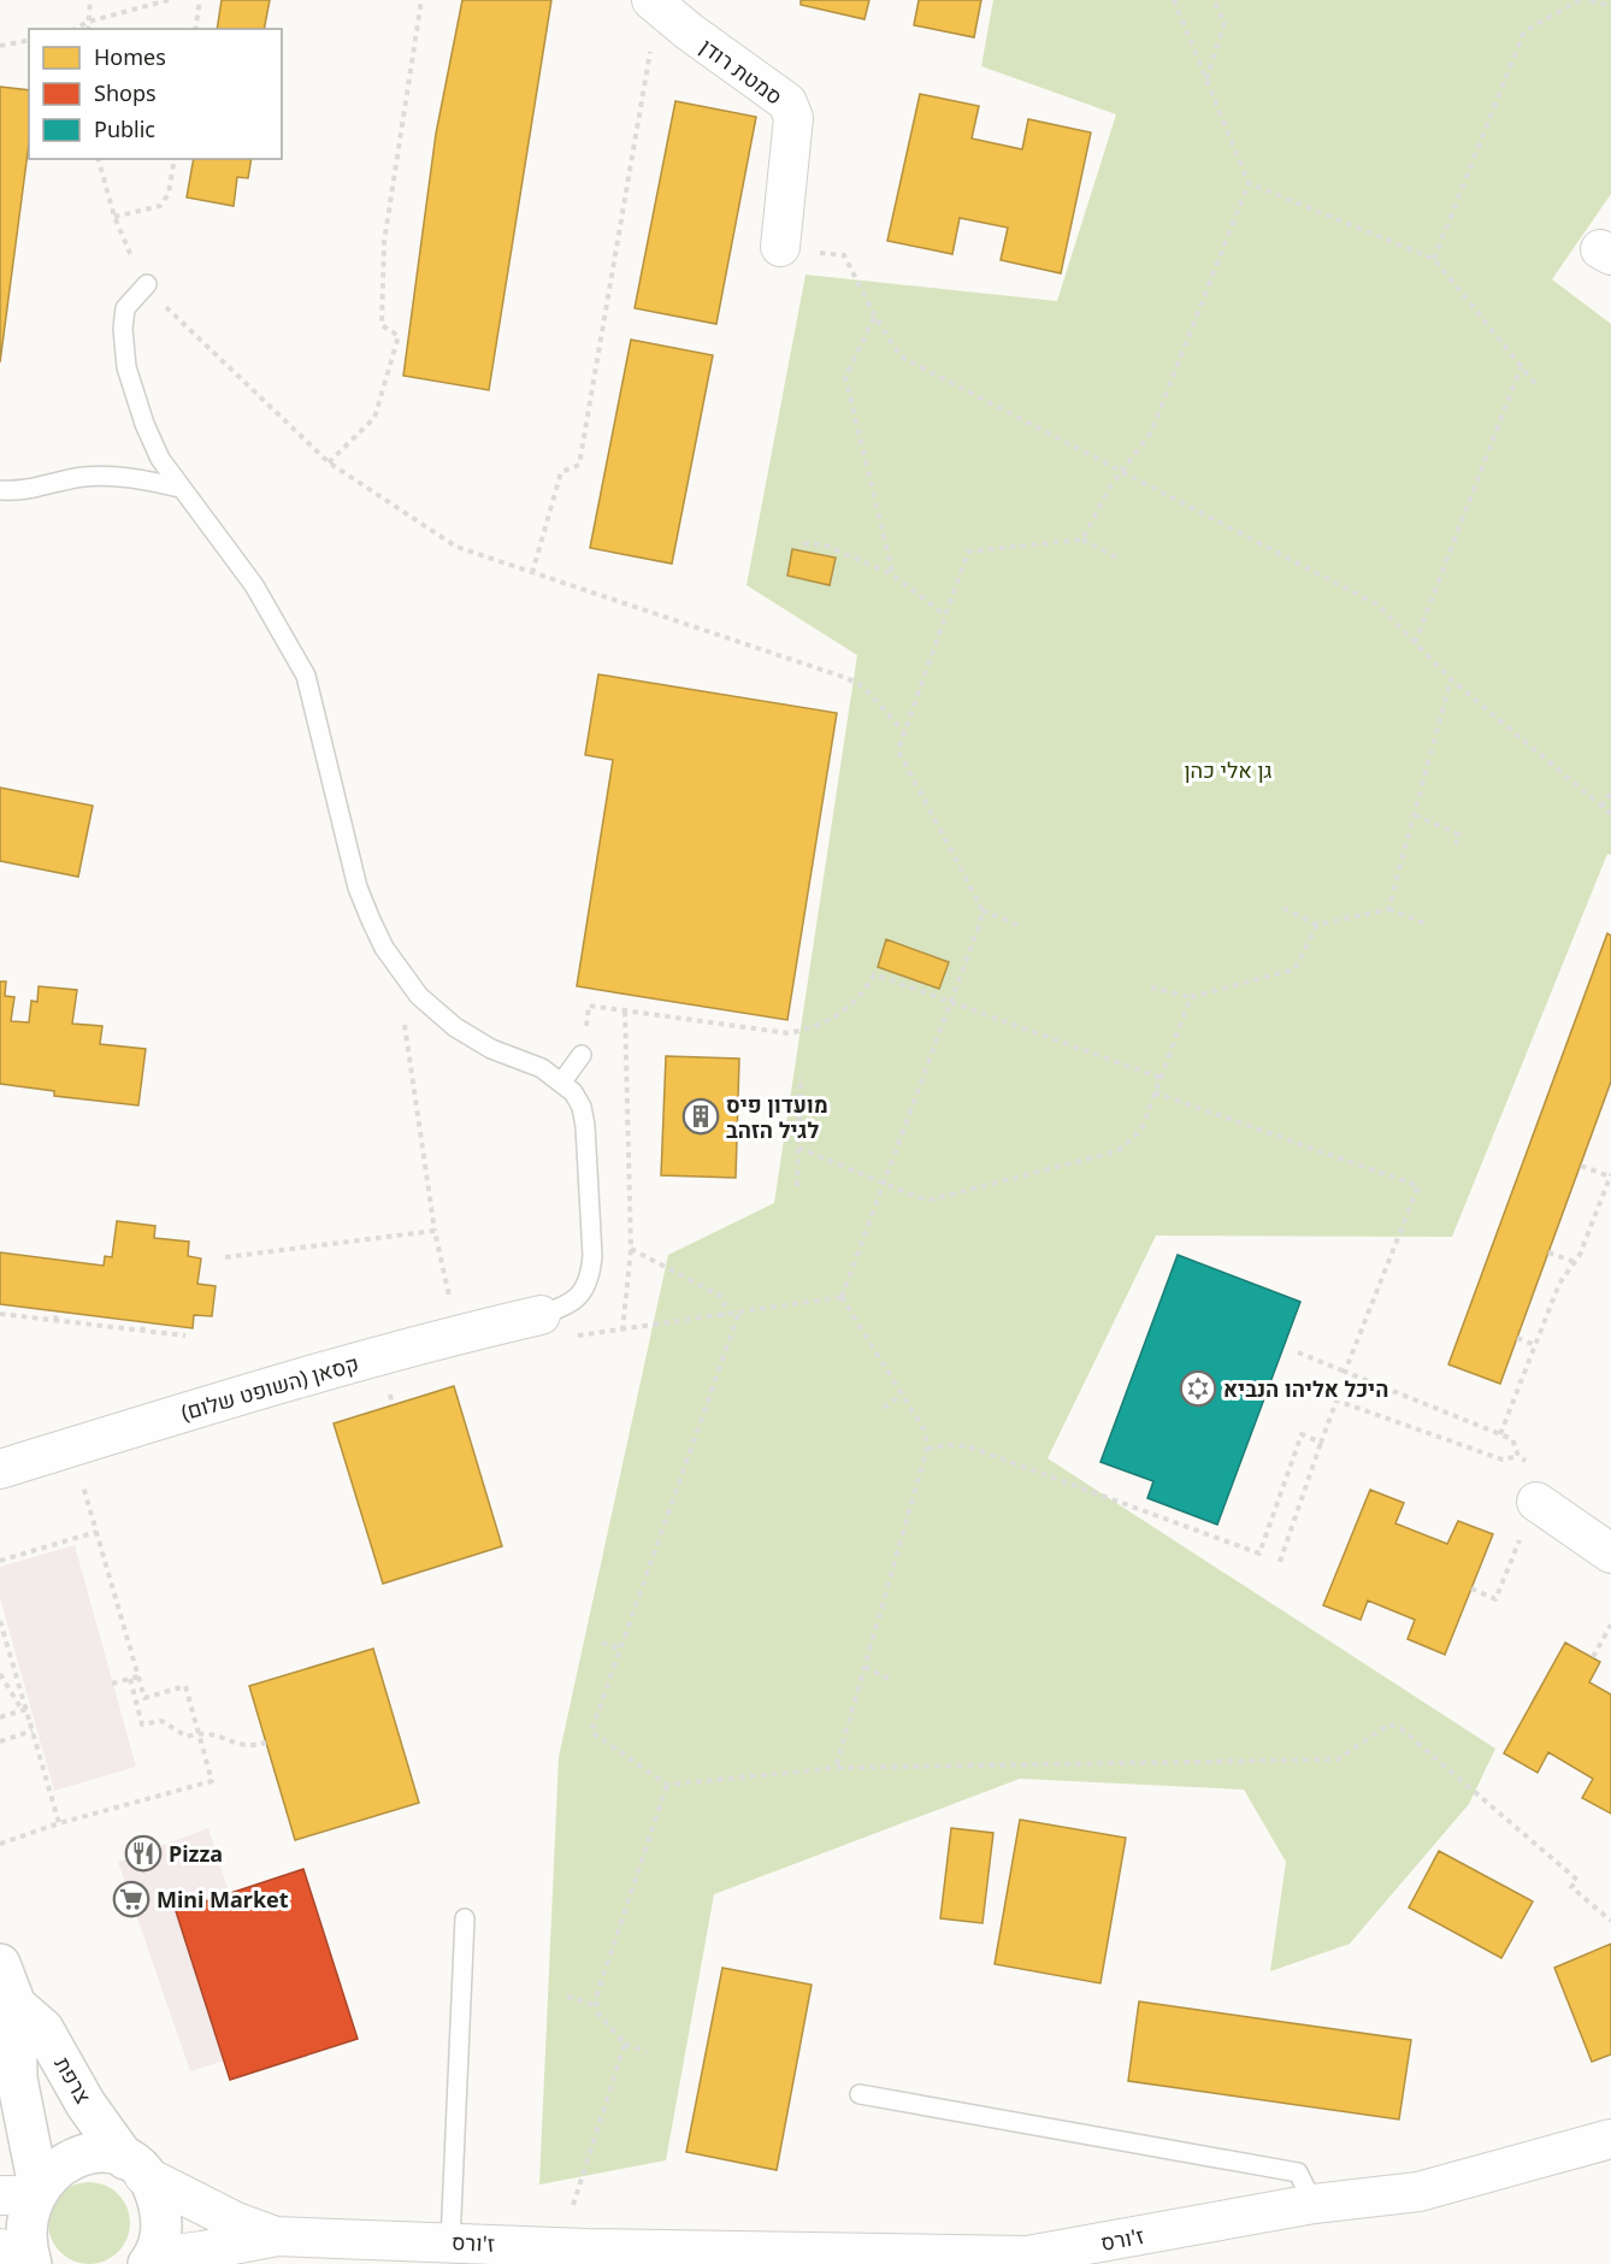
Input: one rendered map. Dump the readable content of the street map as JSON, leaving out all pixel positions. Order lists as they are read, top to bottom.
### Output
{
  "streets": {
    "street": [
      "סמטת רודן",
      "קסאן (השופט שלום)",
      "צרפת",
      "ז'ורס"
    ]
  },
  "crossings": [
    ["צרפת", "ז'ורס"]
  ],
  "parks": ["גן אלי כהן"],
  "places": {
    "building": ["מועדון פיס לגיל הזהב"],
    "synagogue": ["היכל אליהו הנביא"],
    "restaurant": ["Pizza"],
    "supermarket": ["Mini Market"]
  },
  "legend": ["Homes", "Shops", "Public"]
}
